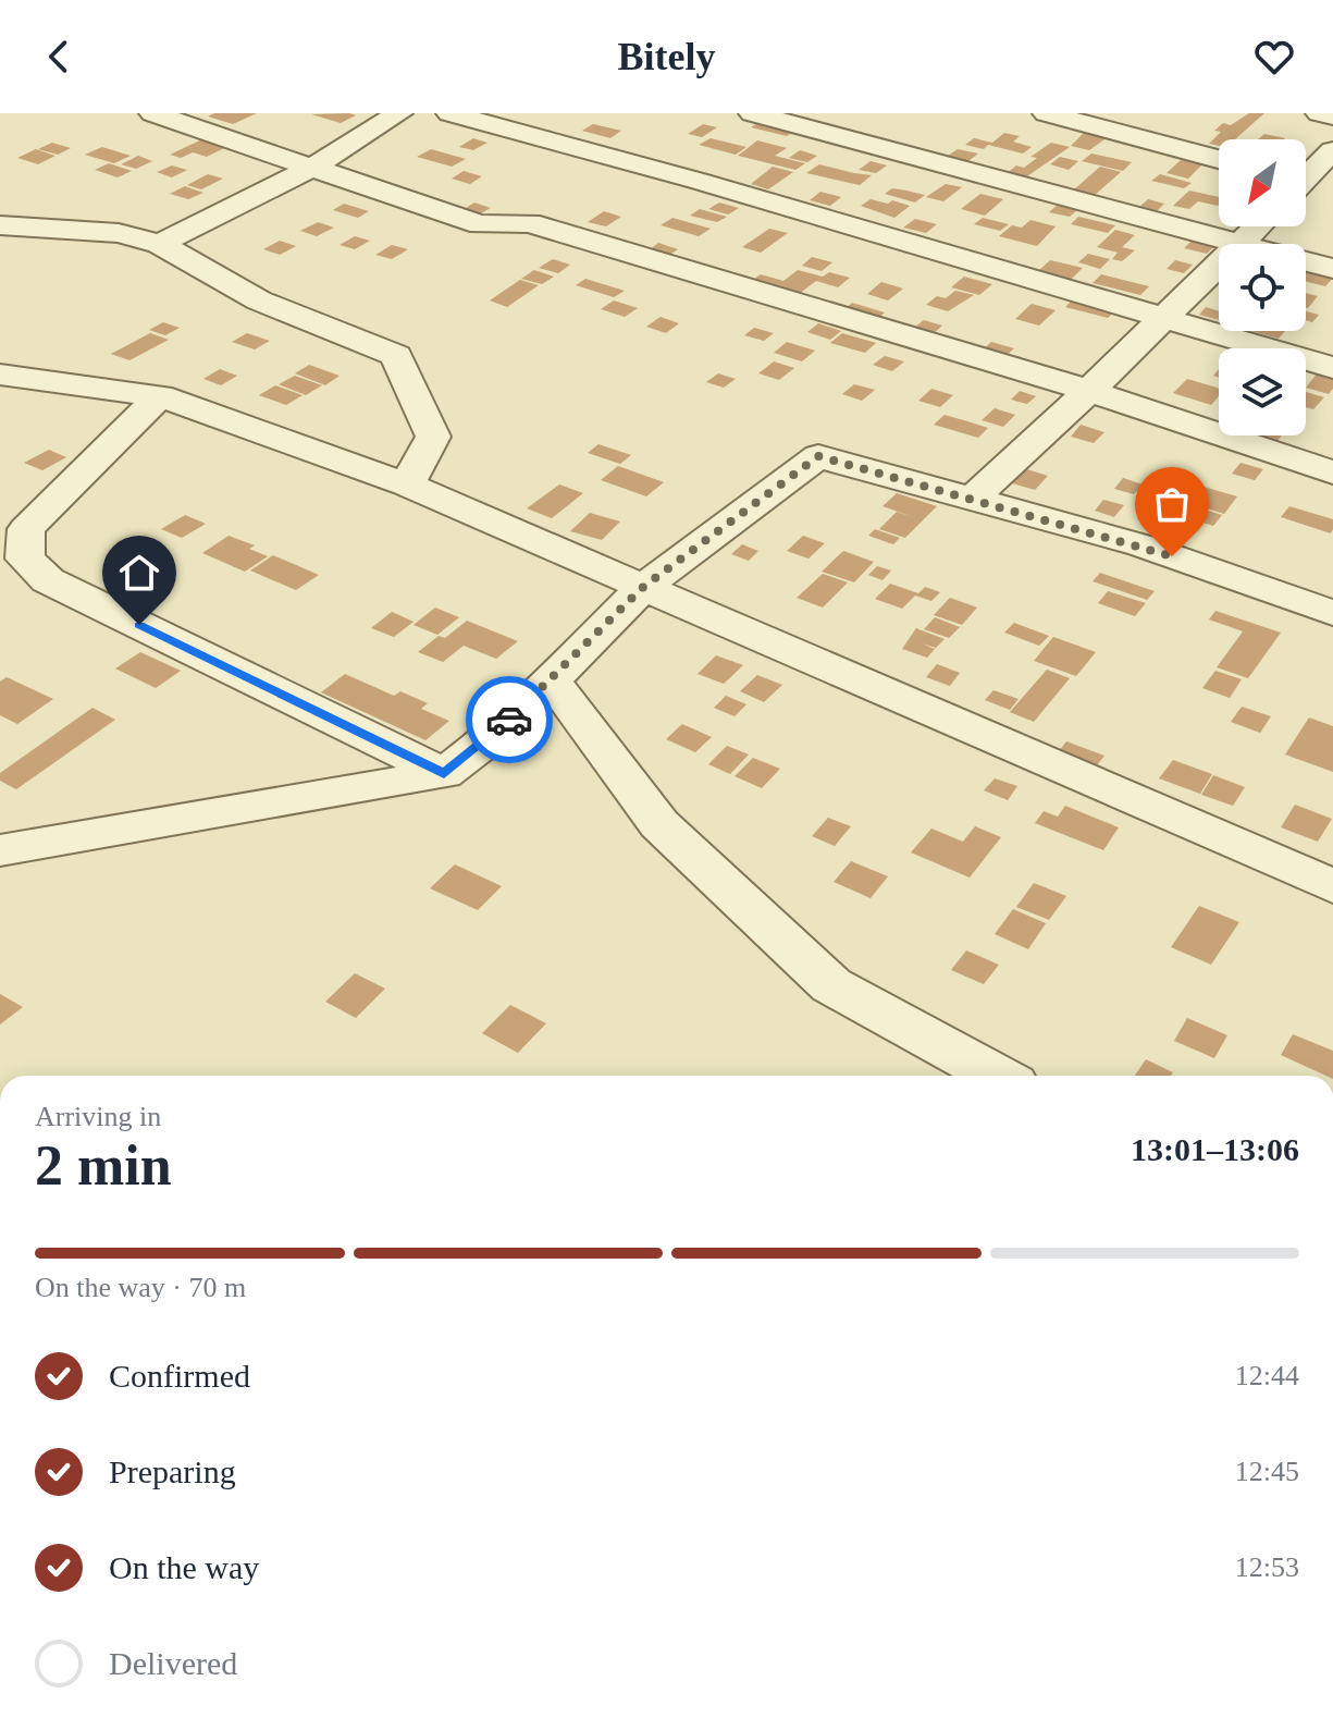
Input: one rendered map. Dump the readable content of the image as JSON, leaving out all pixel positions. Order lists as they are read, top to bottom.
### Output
{
  "north": "bottom left",
  "page": {
    "header": "Bitely",
    "heading": ["2 min", "Arriving in", "13:01–13:06"],
    "bar": "On the way · 70 m",
    "list": [
      ["Confirmed", "12:44"],
      ["Preparing", "12:45"],
      ["On the way", "12:53"],
      "Delivered"
    ]
  }
}
